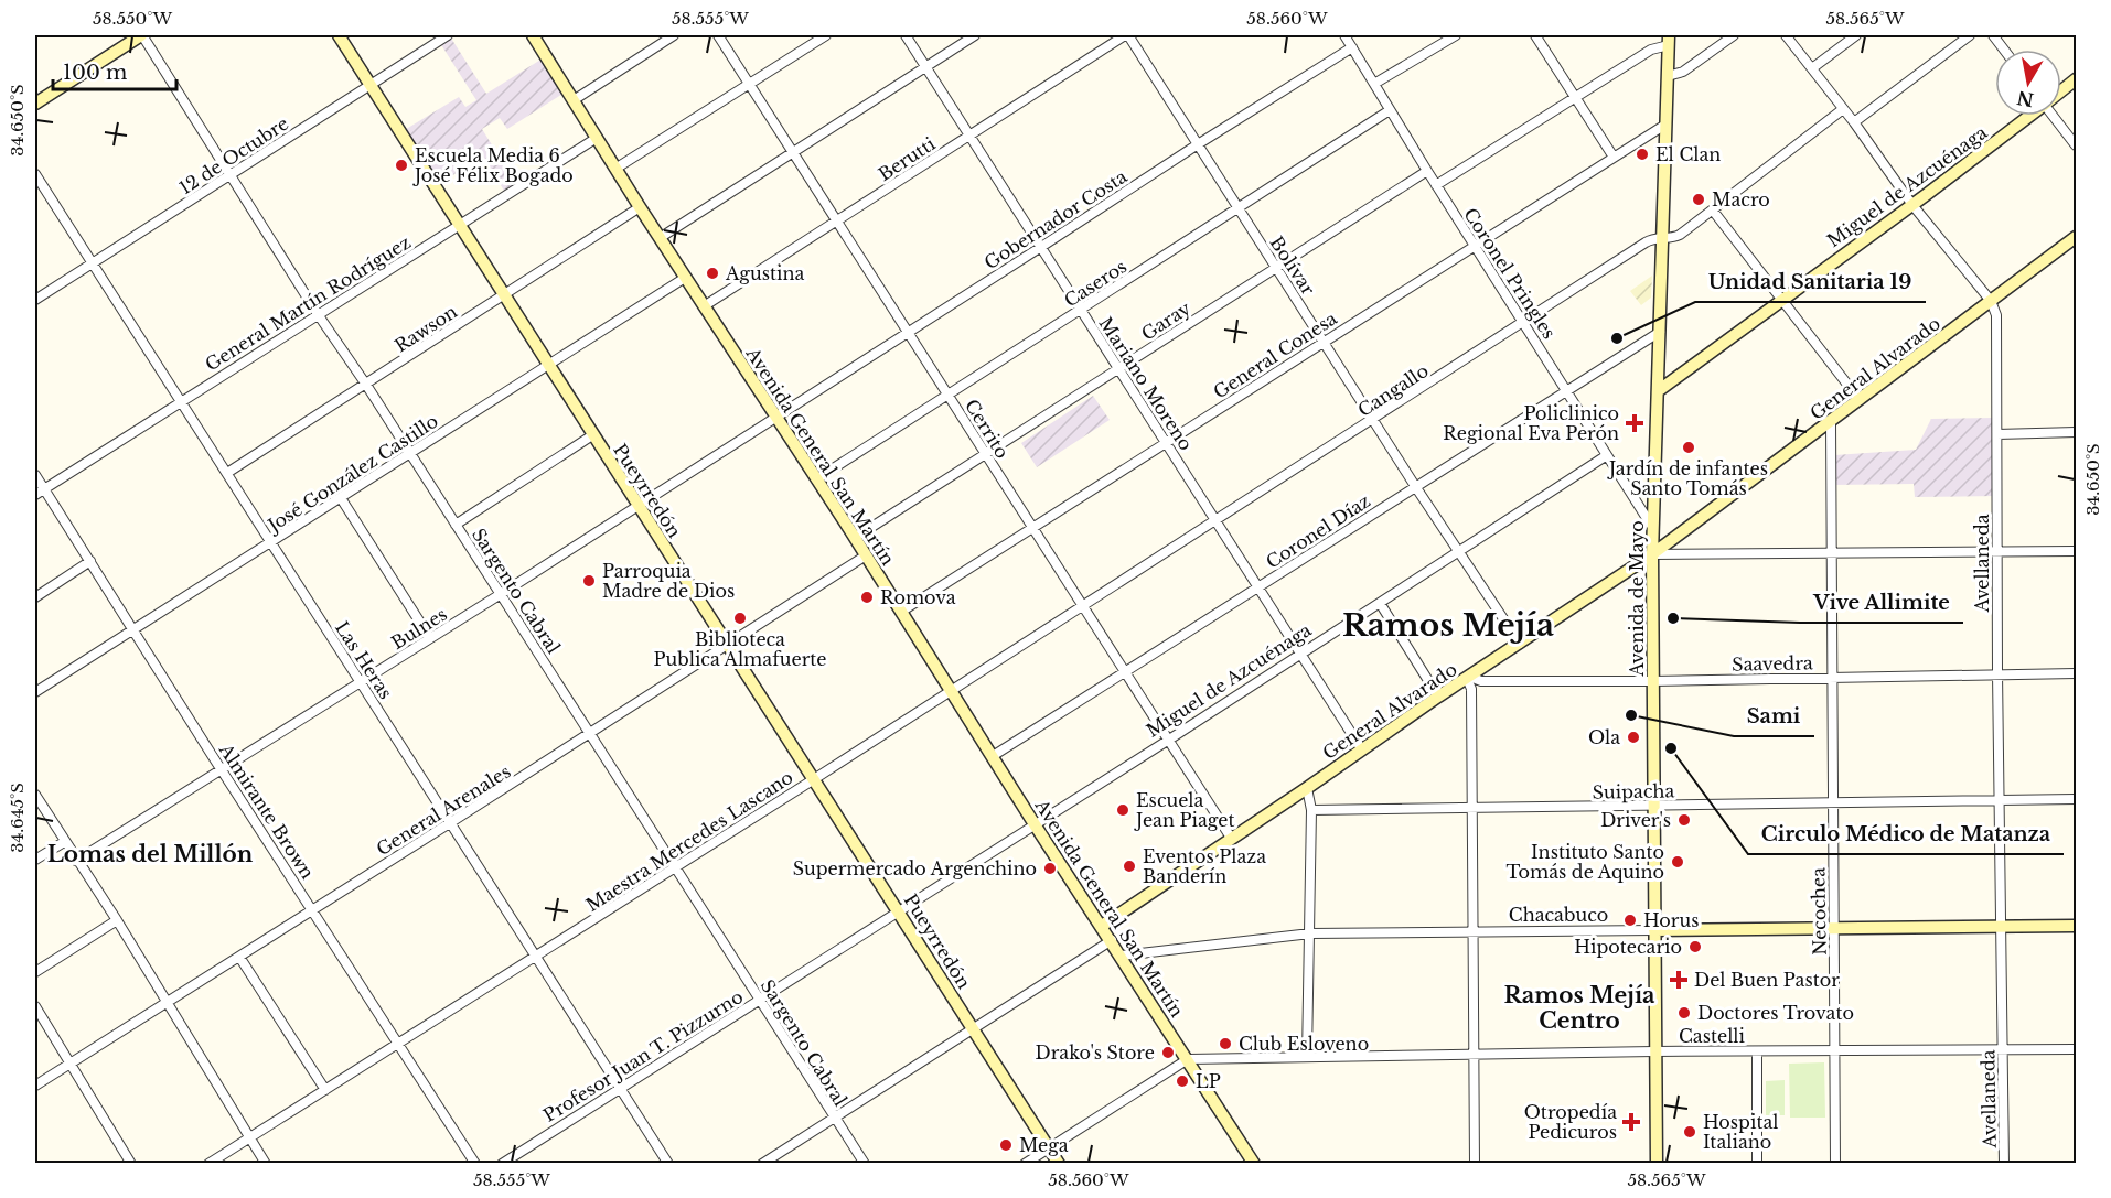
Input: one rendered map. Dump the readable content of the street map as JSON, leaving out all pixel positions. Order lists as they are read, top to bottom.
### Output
{
  "streets": {
    "street": [
      "12 de Octubre",
      "Berutti",
      "Miguel de Azcuénaga",
      "Gobernador Costa",
      "Bolívar",
      "Coronel Pringles",
      "Caseros",
      "General Martín Rodríguez",
      "Garay",
      "Rawson",
      "General Conesa",
      "General Alvarado",
      "Mariano Moreno",
      "Cangallo",
      "Cerrito",
      "Avenida General San Martín",
      "José González Castillo",
      "Pueyrredón",
      "Coronel Díaz",
      "Avellaneda",
      "Sargento Cabral",
      "Avenida de Mayo",
      "Bulnes",
      "Las Heras",
      "Saavedra",
      "Suipacha",
      "General Arenales",
      "Almirante Brown",
      "Maestra Mercedes Lascano",
      "Necochea",
      "Chacabuco",
      "Castelli",
      "Profesor Juan T. Pizzurno"
    ]
  },
  "crossings": [
    ["12 de Octubre", "Pueyrredón"],
    ["12 de Octubre", "Sargento Cabral"],
    ["12 de Octubre", "Las Heras"],
    ["Berutti", "Bolívar"],
    ["Berutti", "Mariano Moreno"],
    ["Berutti", "Cerrito"],
    ["Berutti", "Avenida General San Martín"],
    ["Miguel de Azcuénaga", "Bolívar"],
    ["Miguel de Azcuénaga", "Coronel Pringles"],
    ["Miguel de Azcuénaga", "Mariano Moreno"],
    ["Miguel de Azcuénaga", "Cerrito"],
    ["Miguel de Azcuénaga", "Avenida General San Martín"],
    ["Miguel de Azcuénaga", "Avellaneda"],
    ["Miguel de Azcuénaga", "Avenida de Mayo"],
    ["Miguel de Azcuénaga", "Profesor Juan T. Pizzurno"],
    ["Gobernador Costa", "Bolívar"],
    ["Gobernador Costa", "Coronel Pringles"],
    ["Gobernador Costa", "Mariano Moreno"],
    ["Gobernador Costa", "Cerrito"],
    ["Gobernador Costa", "Avenida General San Martín"],
    ["Gobernador Costa", "Bulnes"],
    ["Bolívar", "Caseros"],
    ["Bolívar", "Garay"],
    ["Bolívar", "General Conesa"],
    ["Bolívar", "General Alvarado"],
    ["Bolívar", "Cangallo"],
    ["Bolívar", "Coronel Díaz"],
    ["Coronel Pringles", "Caseros"],
    ["Coronel Pringles", "Garay"],
    ["Coronel Pringles", "General Conesa"],
    ["Coronel Pringles", "Cangallo"],
    ["Coronel Pringles", "Coronel Díaz"],
    ["Coronel Pringles", "Avenida de Mayo"],
    ["Caseros", "Mariano Moreno"],
    ["Caseros", "Cerrito"],
    ["Caseros", "Avenida General San Martín"],
    ["General Martín Rodríguez", "Avenida General San Martín"],
    ["General Martín Rodríguez", "Pueyrredón"],
    ["General Martín Rodríguez", "Sargento Cabral"],
    ["General Martín Rodríguez", "Las Heras"],
    ["General Martín Rodríguez", "Almirante Brown"],
    ["Garay", "Mariano Moreno"],
    ["Garay", "Cerrito"],
    ["Garay", "Avenida General San Martín"],
    ["Rawson", "Avenida General San Martín"],
    ["Rawson", "Pueyrredón"],
    ["Rawson", "Sargento Cabral"],
    ["Rawson", "Las Heras"],
    ["General Conesa", "Mariano Moreno"],
    ["General Conesa", "Cerrito"],
    ["General Conesa", "Avenida General San Martín"],
    ["General Conesa", "Avenida de Mayo"],
    ["General Alvarado", "Mariano Moreno"],
    ["General Alvarado", "Cerrito"],
    ["General Alvarado", "Avenida General San Martín"],
    ["General Alvarado", "Avellaneda"],
    ["General Alvarado", "Avenida de Mayo"],
    ["General Alvarado", "Saavedra"],
    ["General Alvarado", "Necochea"],
    ["Mariano Moreno", "Cangallo"],
    ["Mariano Moreno", "Coronel Díaz"],
    ["Cangallo", "Cerrito"],
    ["Cangallo", "Avenida General San Martín"],
    ["Cangallo", "Avellaneda"],
    ["Cangallo", "Avenida de Mayo"],
    ["Cangallo", "Maestra Mercedes Lascano"],
    ["Cerrito", "Coronel Díaz"],
    ["Avenida General San Martín", "José González Castillo"],
    ["Avenida General San Martín", "Coronel Díaz"],
    ["Avenida General San Martín", "Bulnes"],
    ["Avenida General San Martín", "General Arenales"],
    ["Avenida General San Martín", "Maestra Mercedes Lascano"],
    ["Avenida General San Martín", "Chacabuco"],
    ["Avenida General San Martín", "Castelli"],
    ["Avenida General San Martín", "Profesor Juan T. Pizzurno"],
    ["José González Castillo", "Pueyrredón"],
    ["José González Castillo", "Sargento Cabral"],
    ["José González Castillo", "Las Heras"],
    ["José González Castillo", "Almirante Brown"],
    ["Pueyrredón", "Bulnes"],
    ["Pueyrredón", "General Arenales"],
    ["Pueyrredón", "Maestra Mercedes Lascano"],
    ["Pueyrredón", "Profesor Juan T. Pizzurno"],
    ["Coronel Díaz", "Avenida de Mayo"],
    ["Avellaneda", "Saavedra"],
    ["Avellaneda", "Suipacha"],
    ["Avellaneda", "Chacabuco"],
    ["Avellaneda", "Castelli"],
    ["Sargento Cabral", "Bulnes"],
    ["Sargento Cabral", "General Arenales"],
    ["Sargento Cabral", "Maestra Mercedes Lascano"],
    ["Sargento Cabral", "Profesor Juan T. Pizzurno"],
    ["Avenida de Mayo", "Saavedra"],
    ["Avenida de Mayo", "Suipacha"],
    ["Avenida de Mayo", "Chacabuco"],
    ["Avenida de Mayo", "Castelli"],
    ["Bulnes", "Las Heras"],
    ["Bulnes", "Almirante Brown"],
    ["Las Heras", "General Arenales"],
    ["Las Heras", "Maestra Mercedes Lascano"],
    ["Las Heras", "Profesor Juan T. Pizzurno"],
    ["Saavedra", "Necochea"],
    ["Suipacha", "Necochea"],
    ["General Arenales", "Almirante Brown"],
    ["Almirante Brown", "Maestra Mercedes Lascano"],
    ["Necochea", "Chacabuco"],
    ["Necochea", "Castelli"]
  ],
  "districts": ["Ramos Mejía", "Lomas del Millón", "Ramos Mejía Centro"],
  "places": {
    "other": [
      "El Clan",
      "Escuela Media 6 José Félix Bogado",
      "Macro",
      "Agustina",
      "Unidad Sanitaria 19",
      "Jardín de infantes Santo Tomás",
      "Parroquia Madre de Dios",
      "Romova",
      "Biblioteca Publica Almafuerte",
      "Vive Allimite",
      "Sami",
      "Ola",
      "Circulo Médico de Matanza",
      "Escuela Jean Piaget",
      "Driver's",
      "Instituto Santo Tomás de Aquino",
      "Eventos Plaza Banderín",
      "Supermercado Argenchino",
      "Horus",
      "Hipotecario",
      "Doctores Trovato",
      "Club Esloveno",
      "Drako's Store",
      "LP",
      "Hospital Italiano",
      "Mega"
    ],
    "health": ["Policlinico Regional Eva Perón", "Del Buen Pastor", "Otropedía Pedicuros"]
  },
  "scale_bar": "100 m",
  "north": "bottom",
  "coordinates": [
    "58.550°W",
    "58.555°W",
    "58.560°W",
    "58.565°W",
    "34.650°S",
    "34.645°S"
  ]
}
